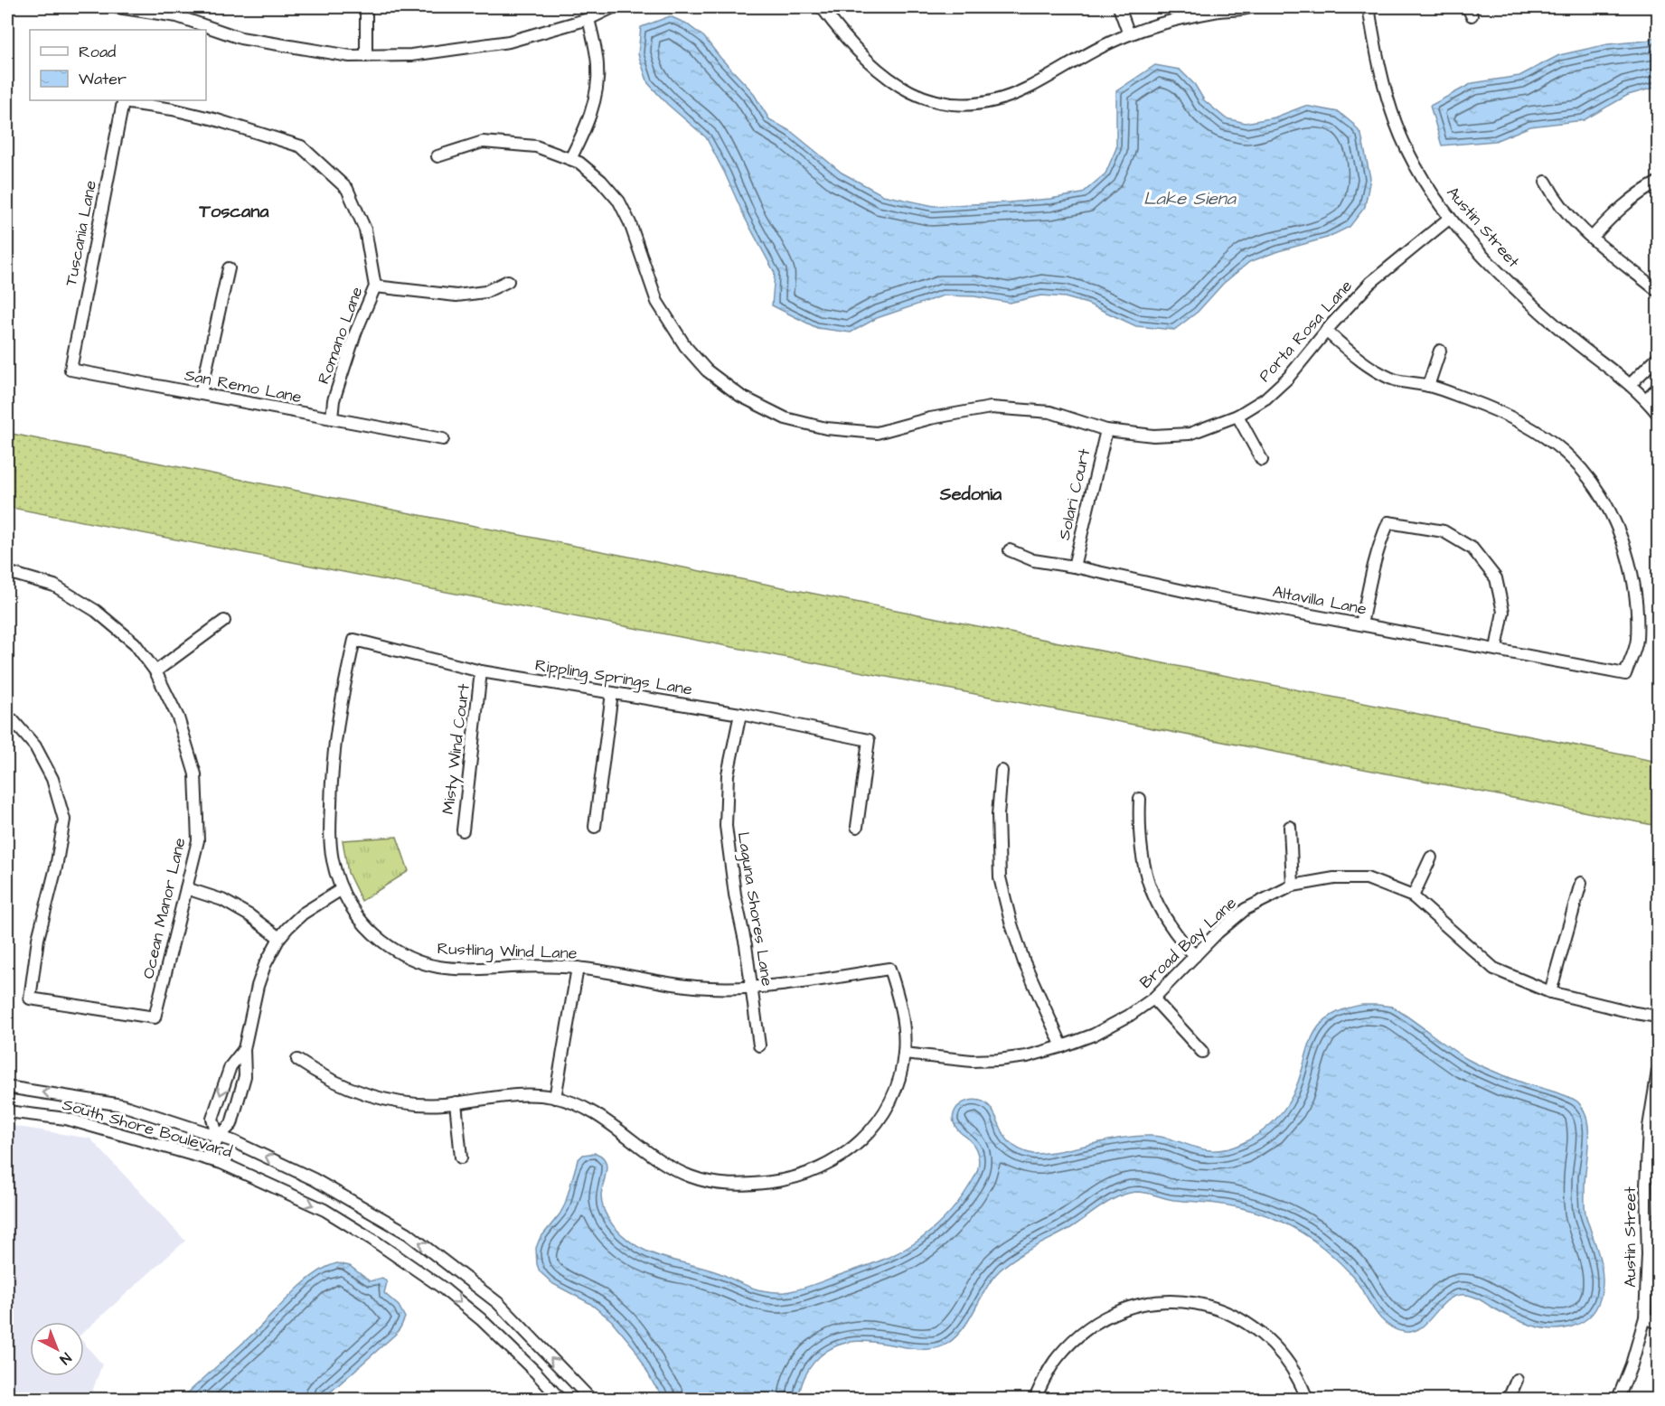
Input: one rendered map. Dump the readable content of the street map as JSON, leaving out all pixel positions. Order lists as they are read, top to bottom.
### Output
{
  "streets": {
    "street": [
      "Austin Street",
      "Tuscania Lane",
      "Porta Rosa Lane",
      "Romano Lane",
      "San Remo Lane",
      "Solari Court",
      "Altavilla Lane",
      "Rippling Springs Lane",
      "Misty Wind Court",
      "Ocean Manor Lane",
      "Laguna Shores Lane",
      "Broad Bay Lane",
      "Rustling Wind Lane",
      "South Shore Boulevard"
    ]
  },
  "crossings": [
    ["Austin Street", "Porta Rosa Lane"],
    ["Tuscania Lane", "Romano Lane"],
    ["Tuscania Lane", "San Remo Lane"],
    ["Porta Rosa Lane", "Solari Court"],
    ["Romano Lane", "San Remo Lane"],
    ["Solari Court", "Altavilla Lane"],
    ["Rippling Springs Lane", "Misty Wind Court"],
    ["Rippling Springs Lane", "Laguna Shores Lane"],
    ["Rippling Springs Lane", "Rustling Wind Lane"],
    ["Laguna Shores Lane", "Rustling Wind Lane"],
    ["Broad Bay Lane", "Rustling Wind Lane"]
  ],
  "districts": ["Toscana", "Sedonia"],
  "water": ["Lake Siena"],
  "legend": ["Road", "Water"],
  "north": "bottom right"
}
